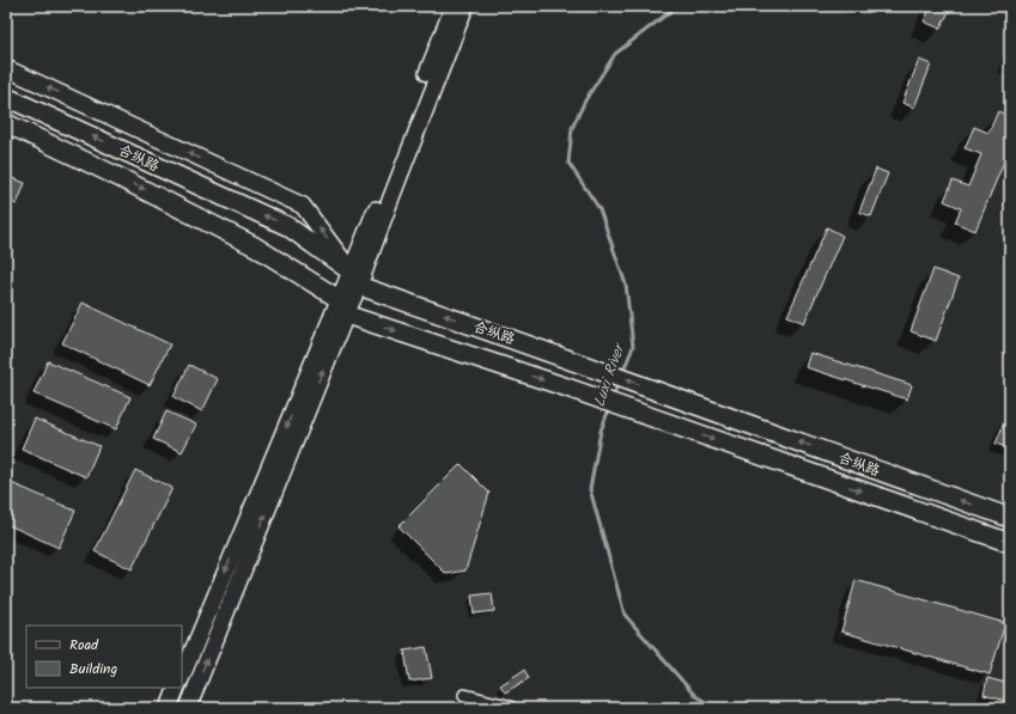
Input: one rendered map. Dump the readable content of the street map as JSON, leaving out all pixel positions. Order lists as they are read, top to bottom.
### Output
{
  "streets": {
    "main road": ["合纵路"]
  },
  "water": ["Luxi River"],
  "legend": ["Road", "Building"]
}
